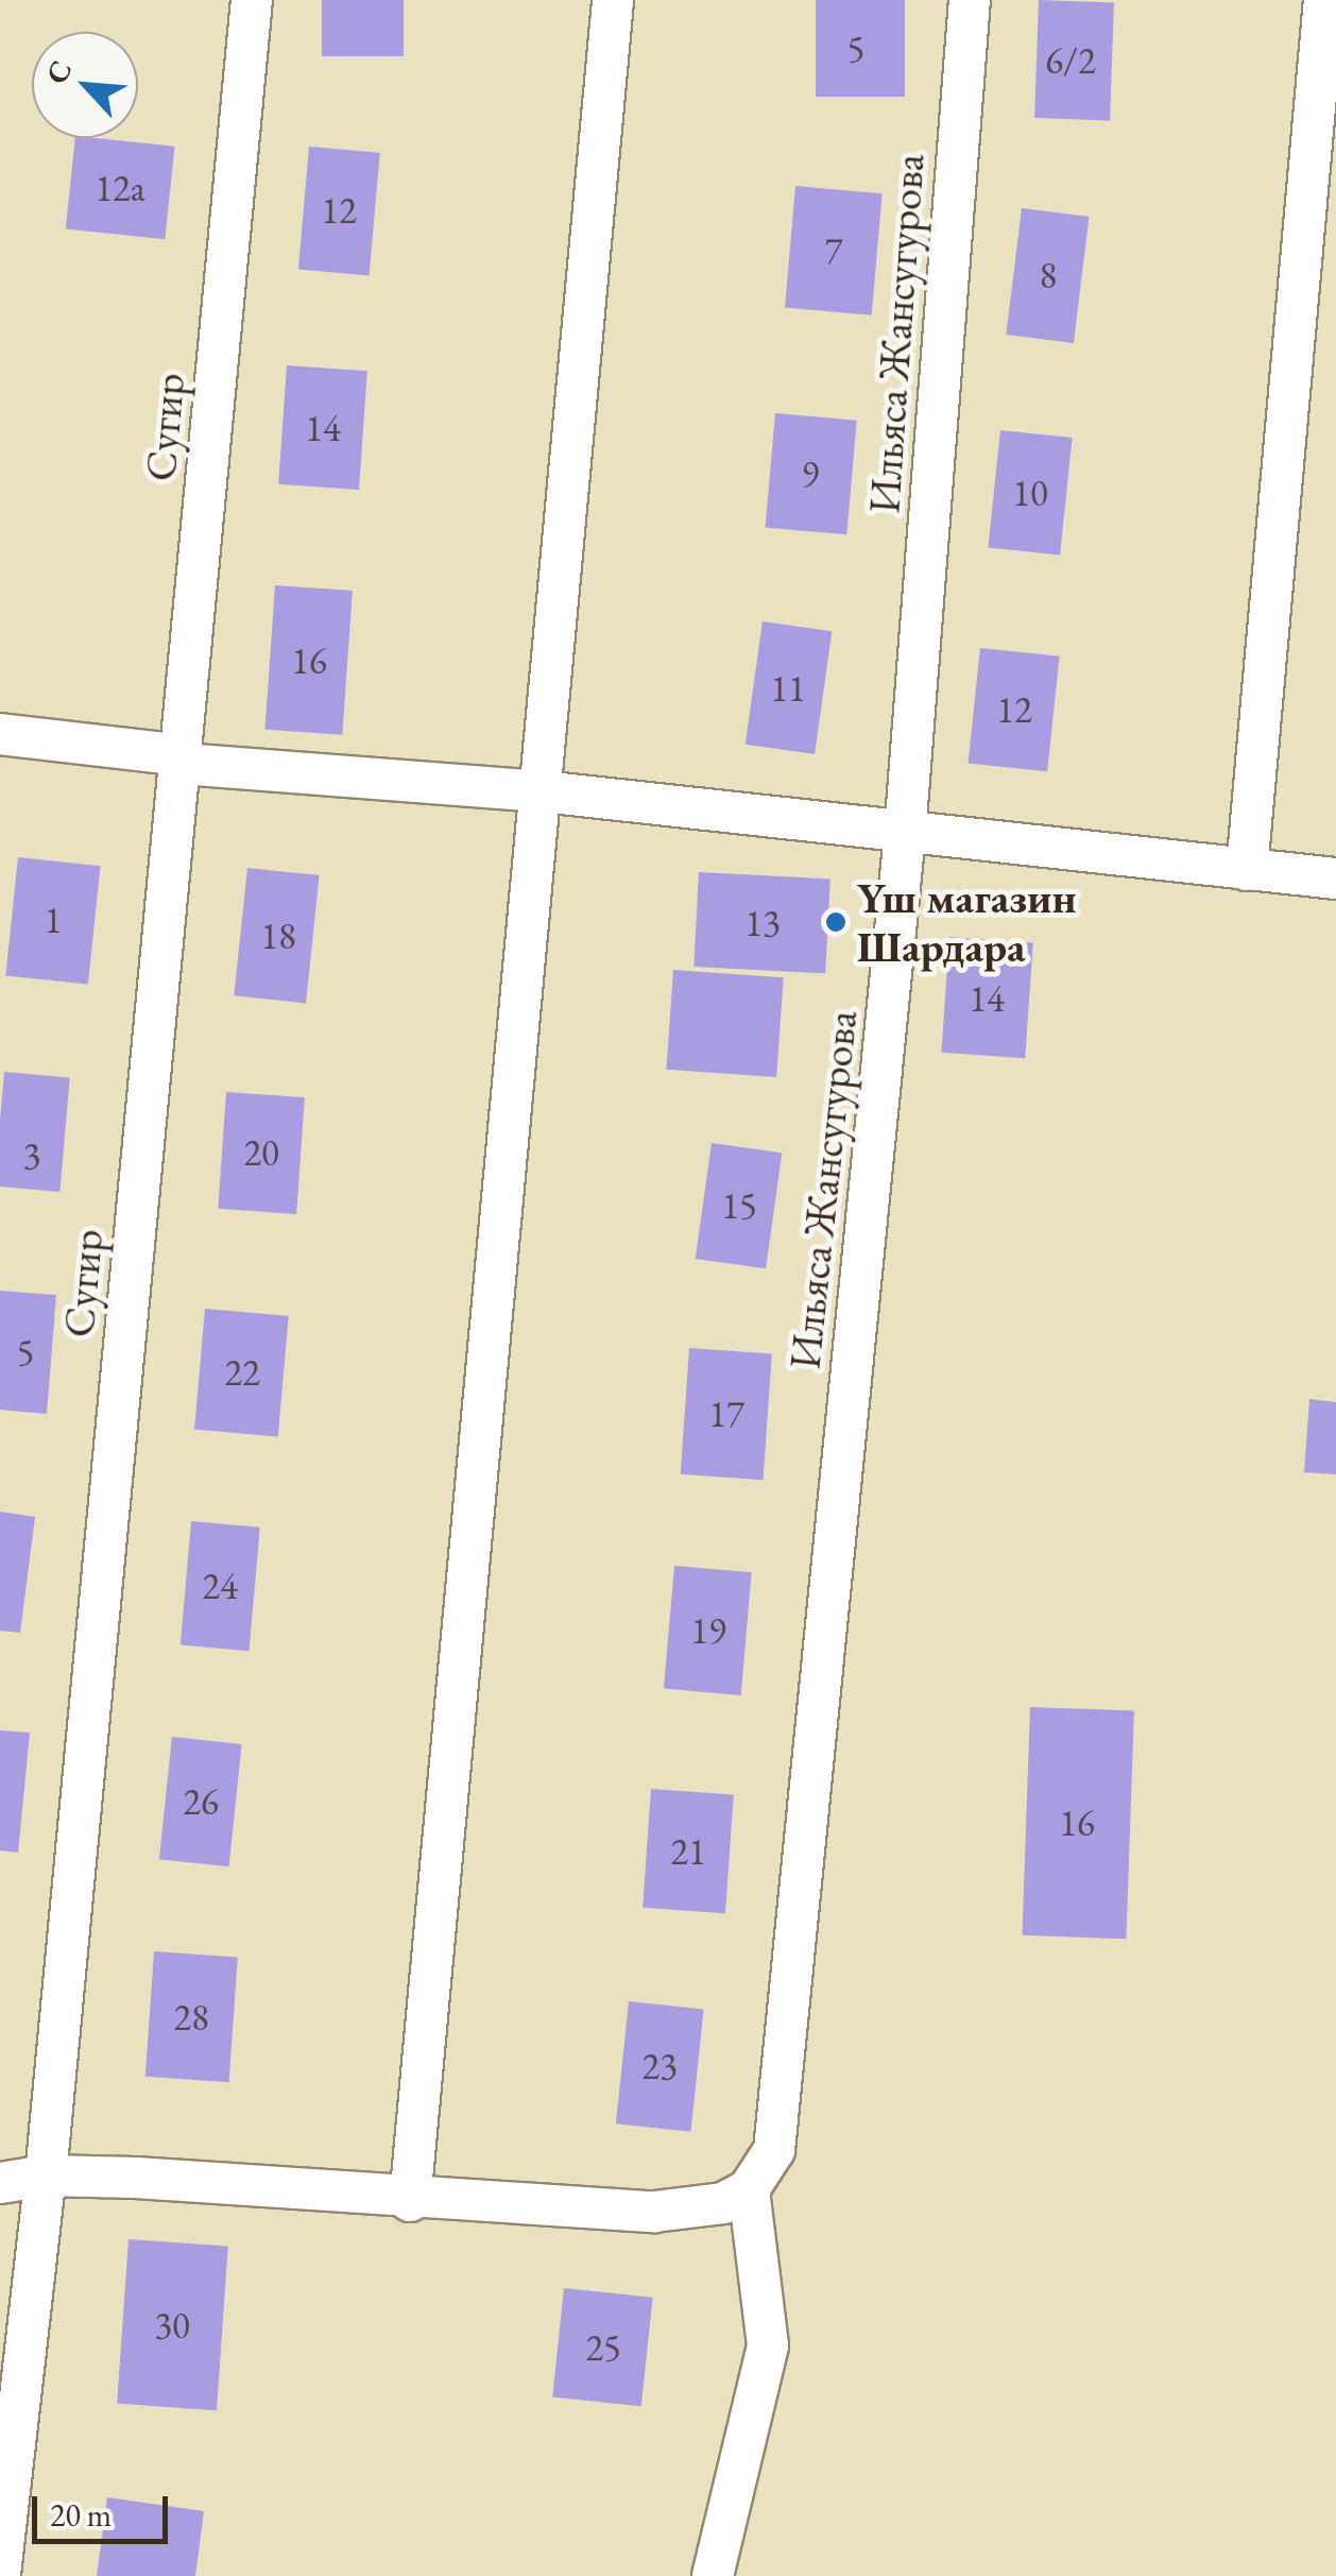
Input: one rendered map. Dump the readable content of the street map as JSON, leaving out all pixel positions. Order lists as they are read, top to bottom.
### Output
{
  "streets": {
    "street": ["Ильяса Жансугурова", "Сугир"]
  },
  "places": ["Үш магазин Шардара"],
  "house_numbers": [
    "5",
    "6/2",
    "12а",
    "12",
    "7",
    "8",
    "14",
    "9",
    "10",
    "16",
    "11",
    "12",
    "1",
    "13",
    "18",
    "14",
    "20",
    "3",
    "15",
    "5",
    "22",
    "17",
    "24",
    "19",
    "26",
    "16",
    "21",
    "28",
    "23",
    "30",
    "25"
  ],
  "scale_bar": "20 m",
  "north": "top left"
}
